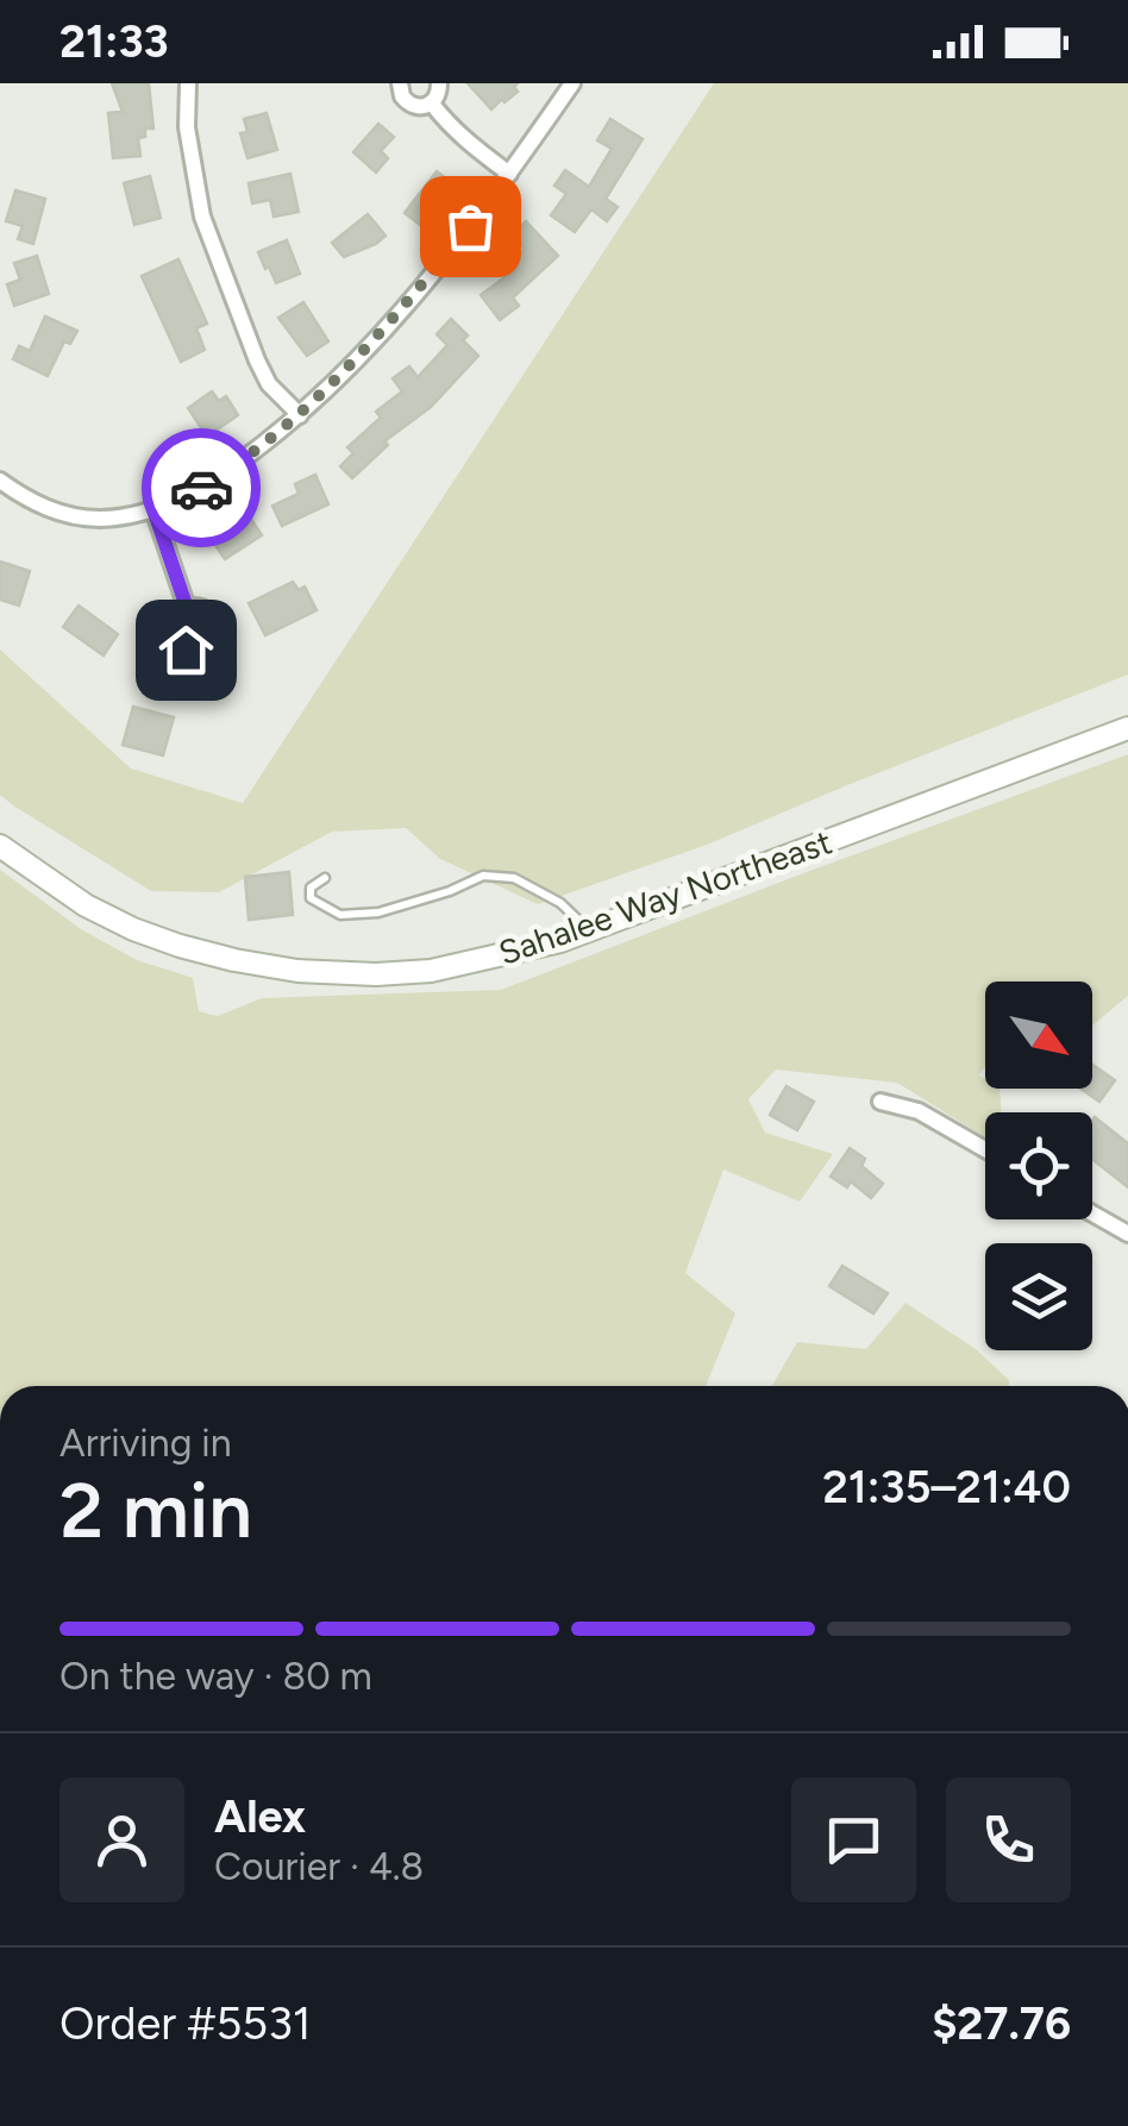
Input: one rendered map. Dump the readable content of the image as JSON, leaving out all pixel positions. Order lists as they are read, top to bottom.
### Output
{
  "streets": {
    "main road": ["Sahalee Way Northeast"]
  },
  "north": "bottom right",
  "page": {
    "status": "21:33",
    "heading": ["2 min", "Arriving in", "21:35–21:40"],
    "panel": [
      "Alex",
      "Courier · 4.8",
      "Order #5531",
      "$27.76"
    ],
    "bar": "On the way · 80 m"
  }
}
